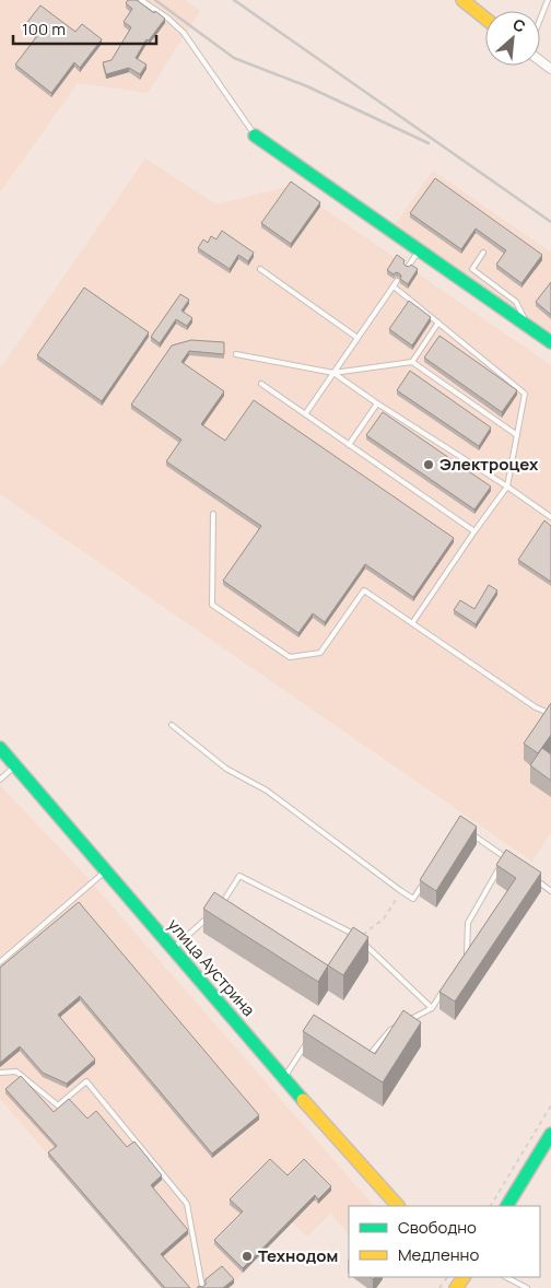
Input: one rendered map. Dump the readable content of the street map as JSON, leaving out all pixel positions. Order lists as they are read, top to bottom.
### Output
{
  "streets": {
    "street": ["улица Аустрина"]
  },
  "places": ["Электроцех", "Технодом"],
  "legend": ["Свободно", "Медленно"],
  "scale_bar": "100 m",
  "north": "top right"
}
